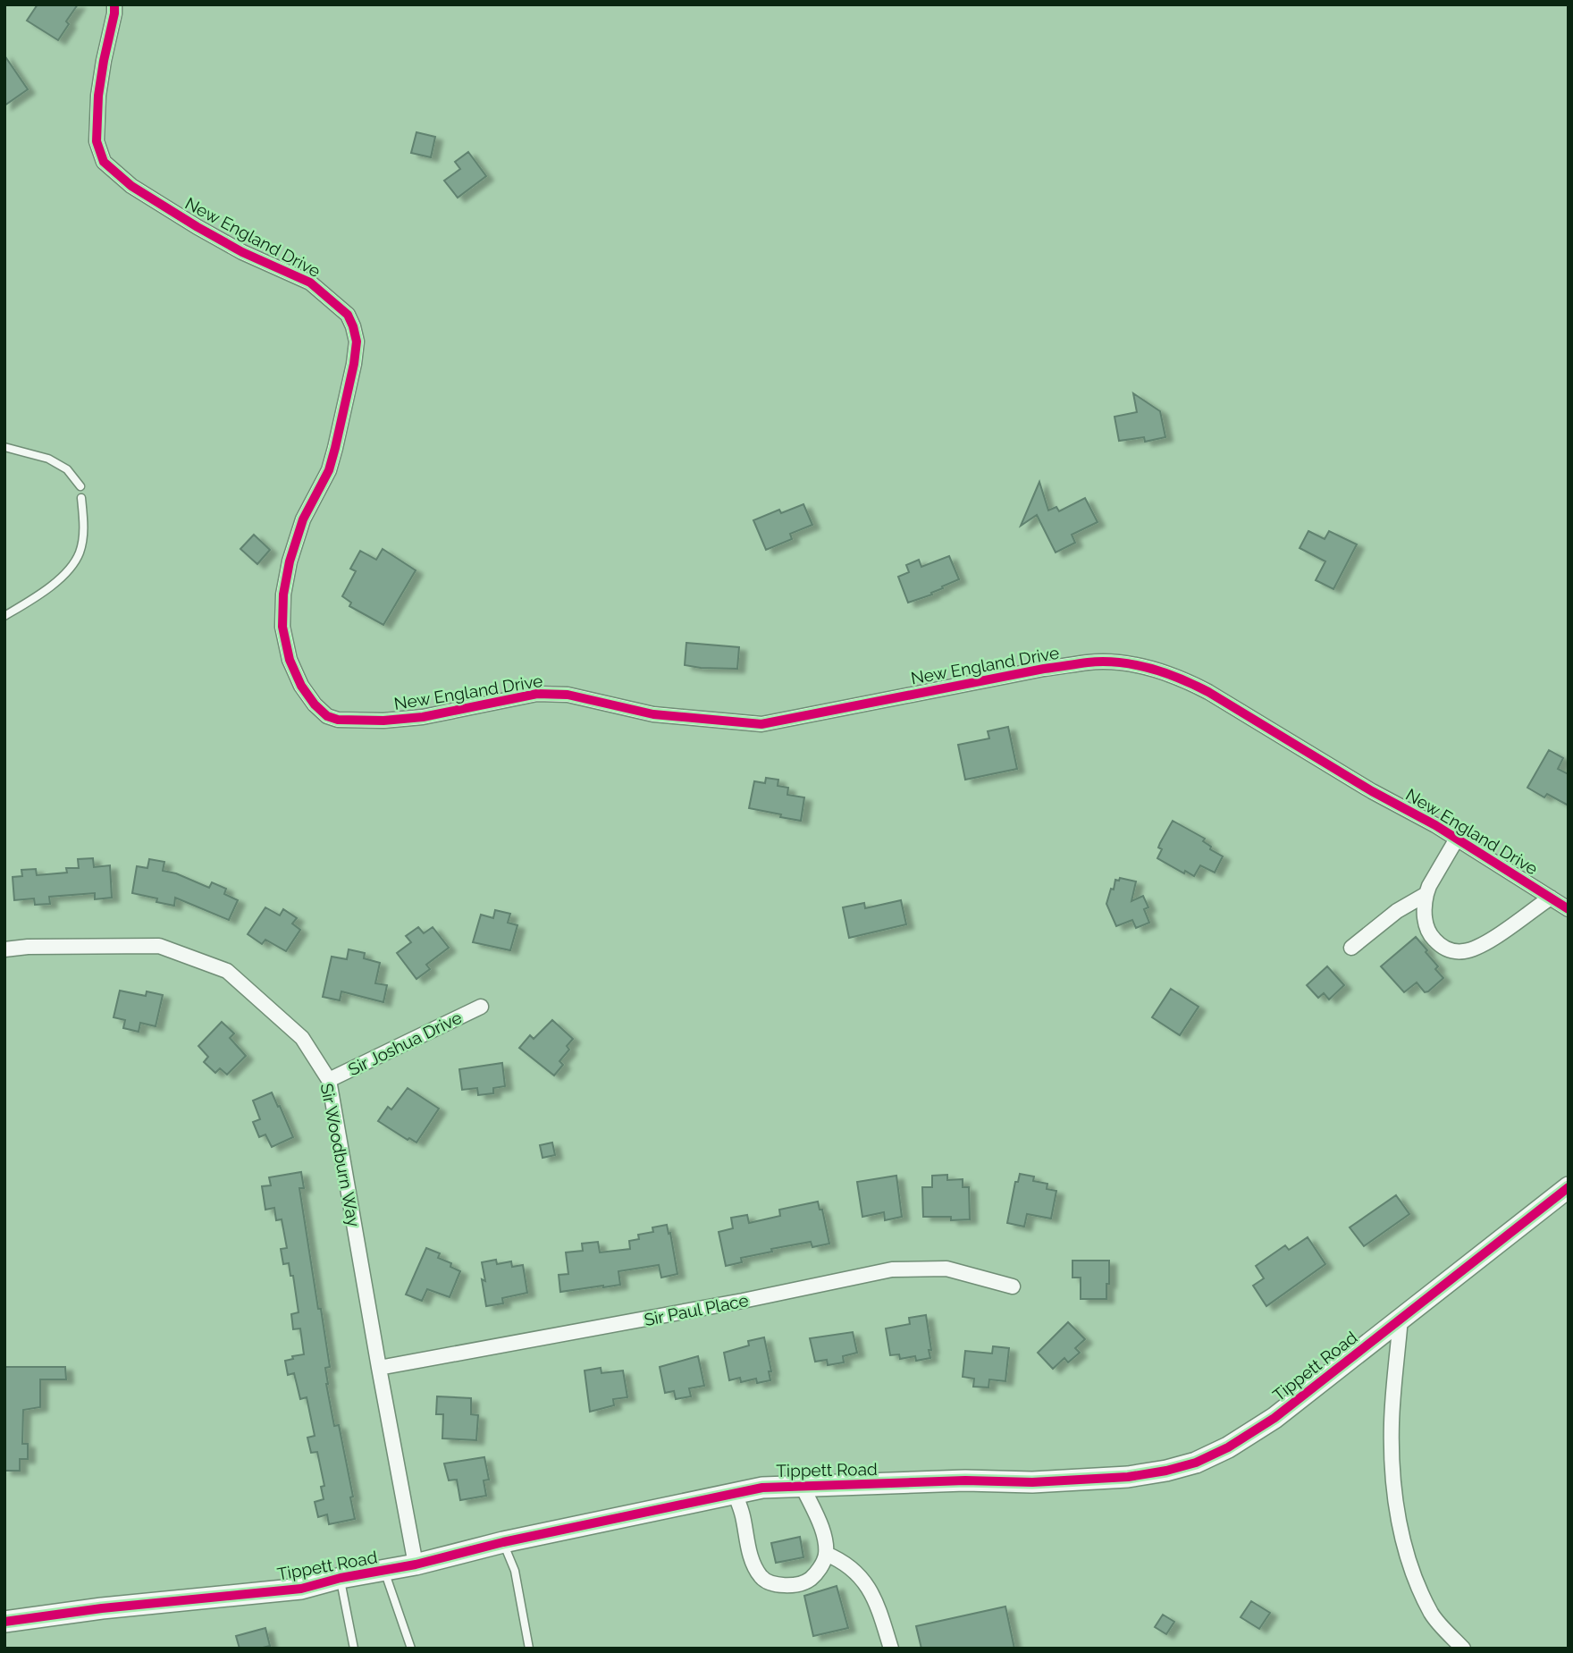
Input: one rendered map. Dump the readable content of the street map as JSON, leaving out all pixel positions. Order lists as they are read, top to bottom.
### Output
{
  "streets": {
    "street": [
      "New England Drive",
      "Sir Joshua Drive",
      "Sir Woodburn Way",
      "Sir Paul Place",
      "Tippett Road"
    ]
  },
  "crossings": [
    ["Sir Joshua Drive", "Sir Woodburn Way"],
    ["Sir Woodburn Way", "Sir Paul Place"],
    ["Sir Woodburn Way", "Tippett Road"]
  ]
}
